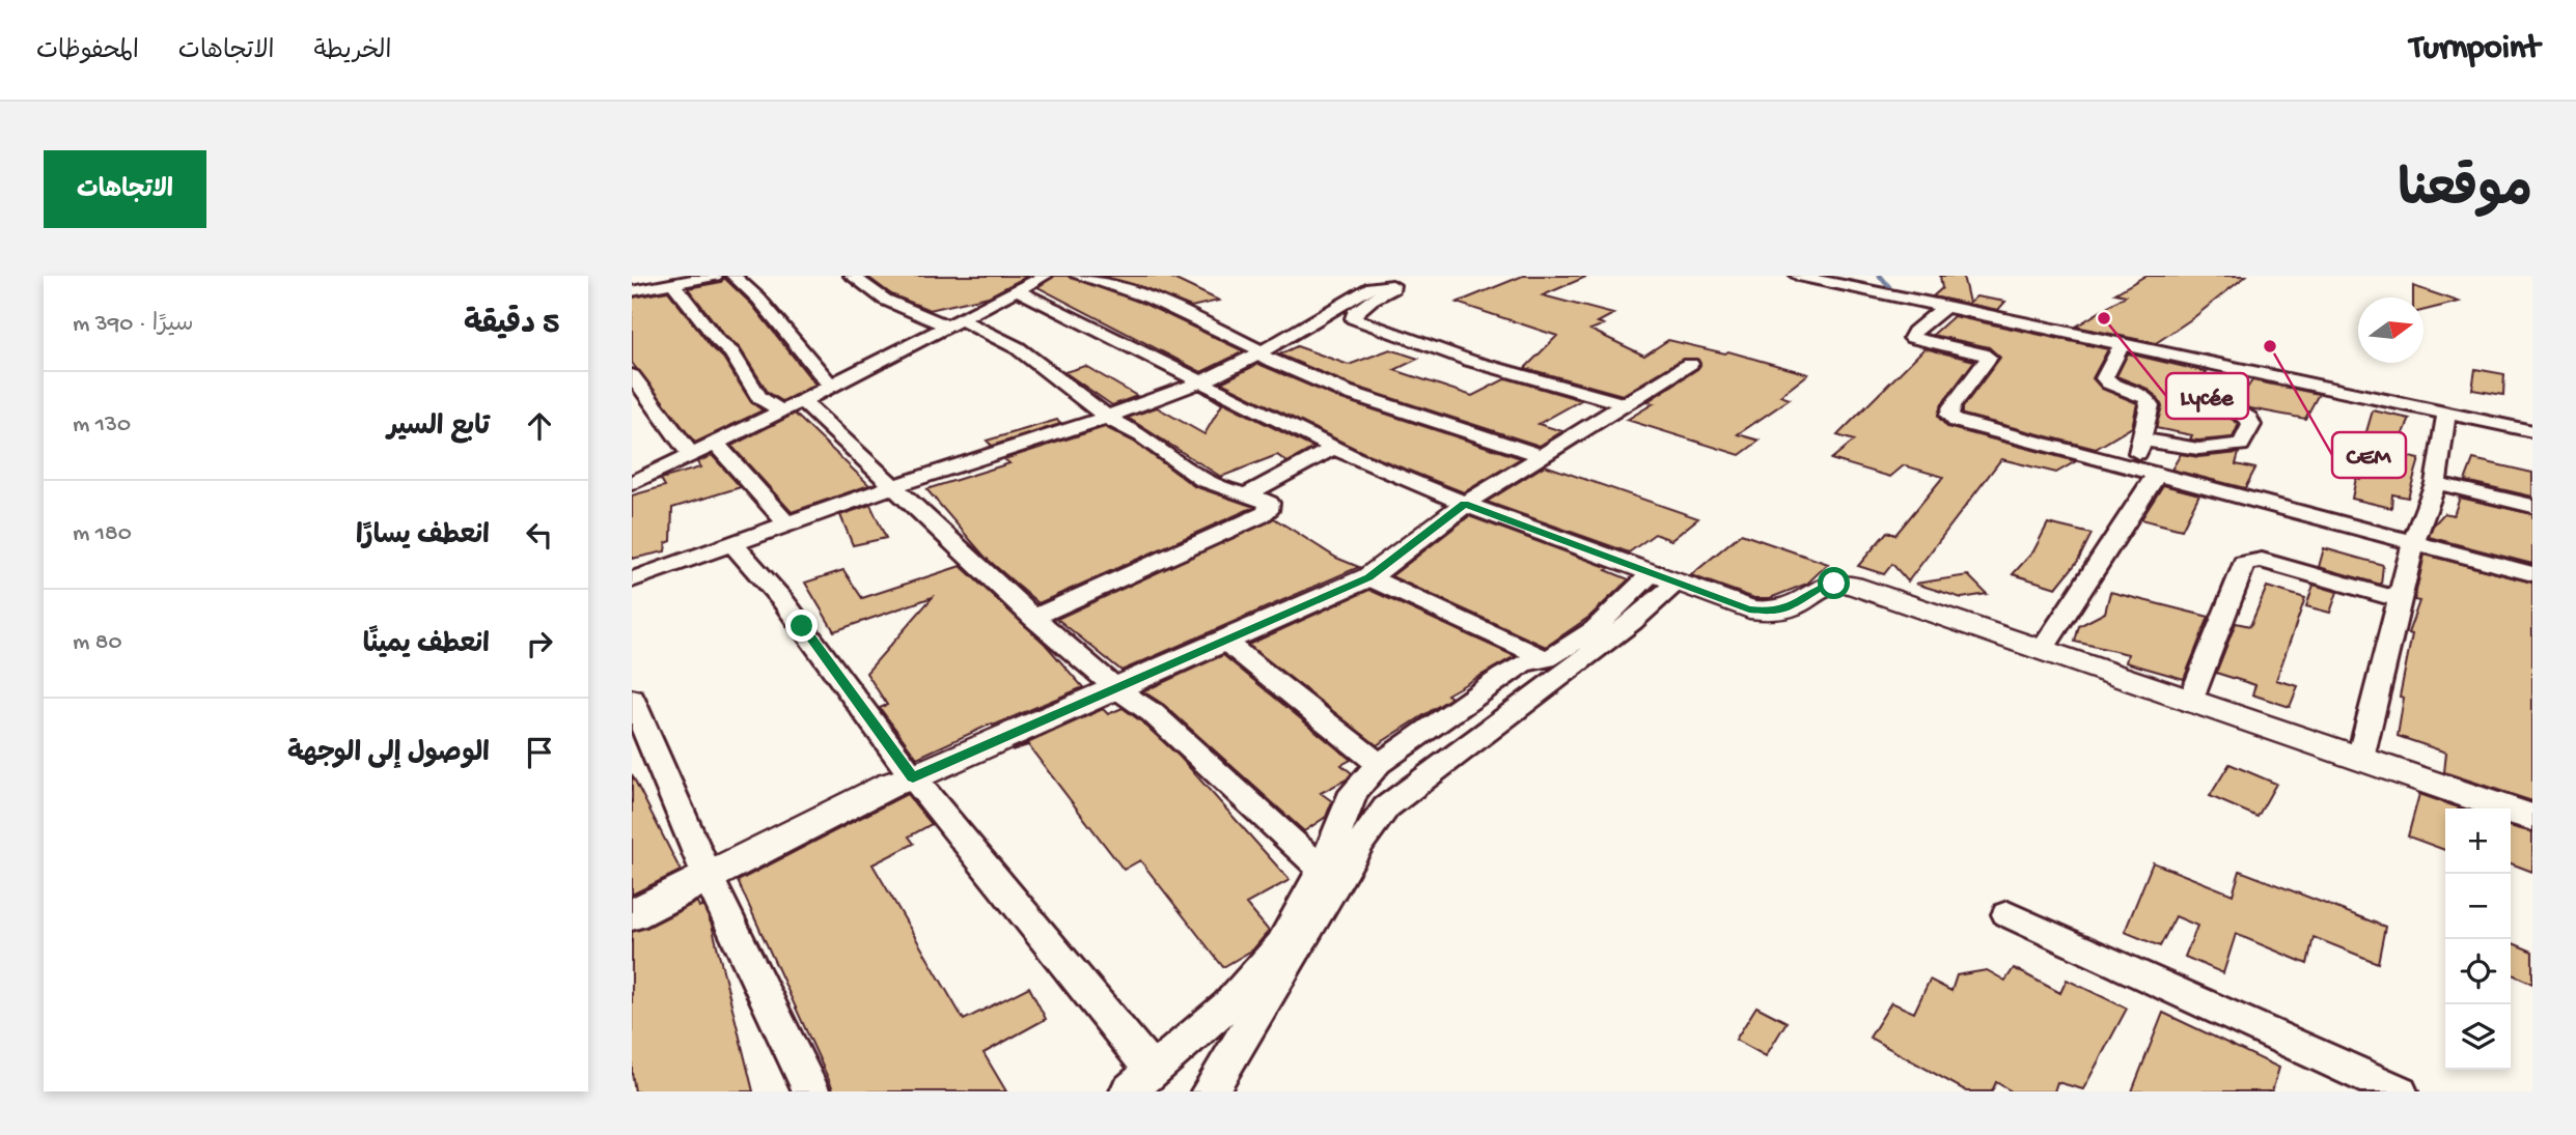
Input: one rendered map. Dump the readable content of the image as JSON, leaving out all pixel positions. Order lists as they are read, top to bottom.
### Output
{
  "places": ["Lycée", "CEM"],
  "north": "right",
  "page": {
    "header": "Turnpoint",
    "nav": ["الخريطة", "الاتجاهات", "المحفوظات"],
    "title": "موقعنا",
    "buttons": "الاتجاهات",
    "heading": ["5 دقيقة", "سيرًا · 390 m"],
    "list": [
      ["تابع السير", "130 m"],
      ["انعطف يسارًا", "180 m"],
      ["انعطف يمينًا", "80 m"],
      "الوصول إلى الوجهة"
    ],
    "map_buttons": ["+", "−"]
  }
}
